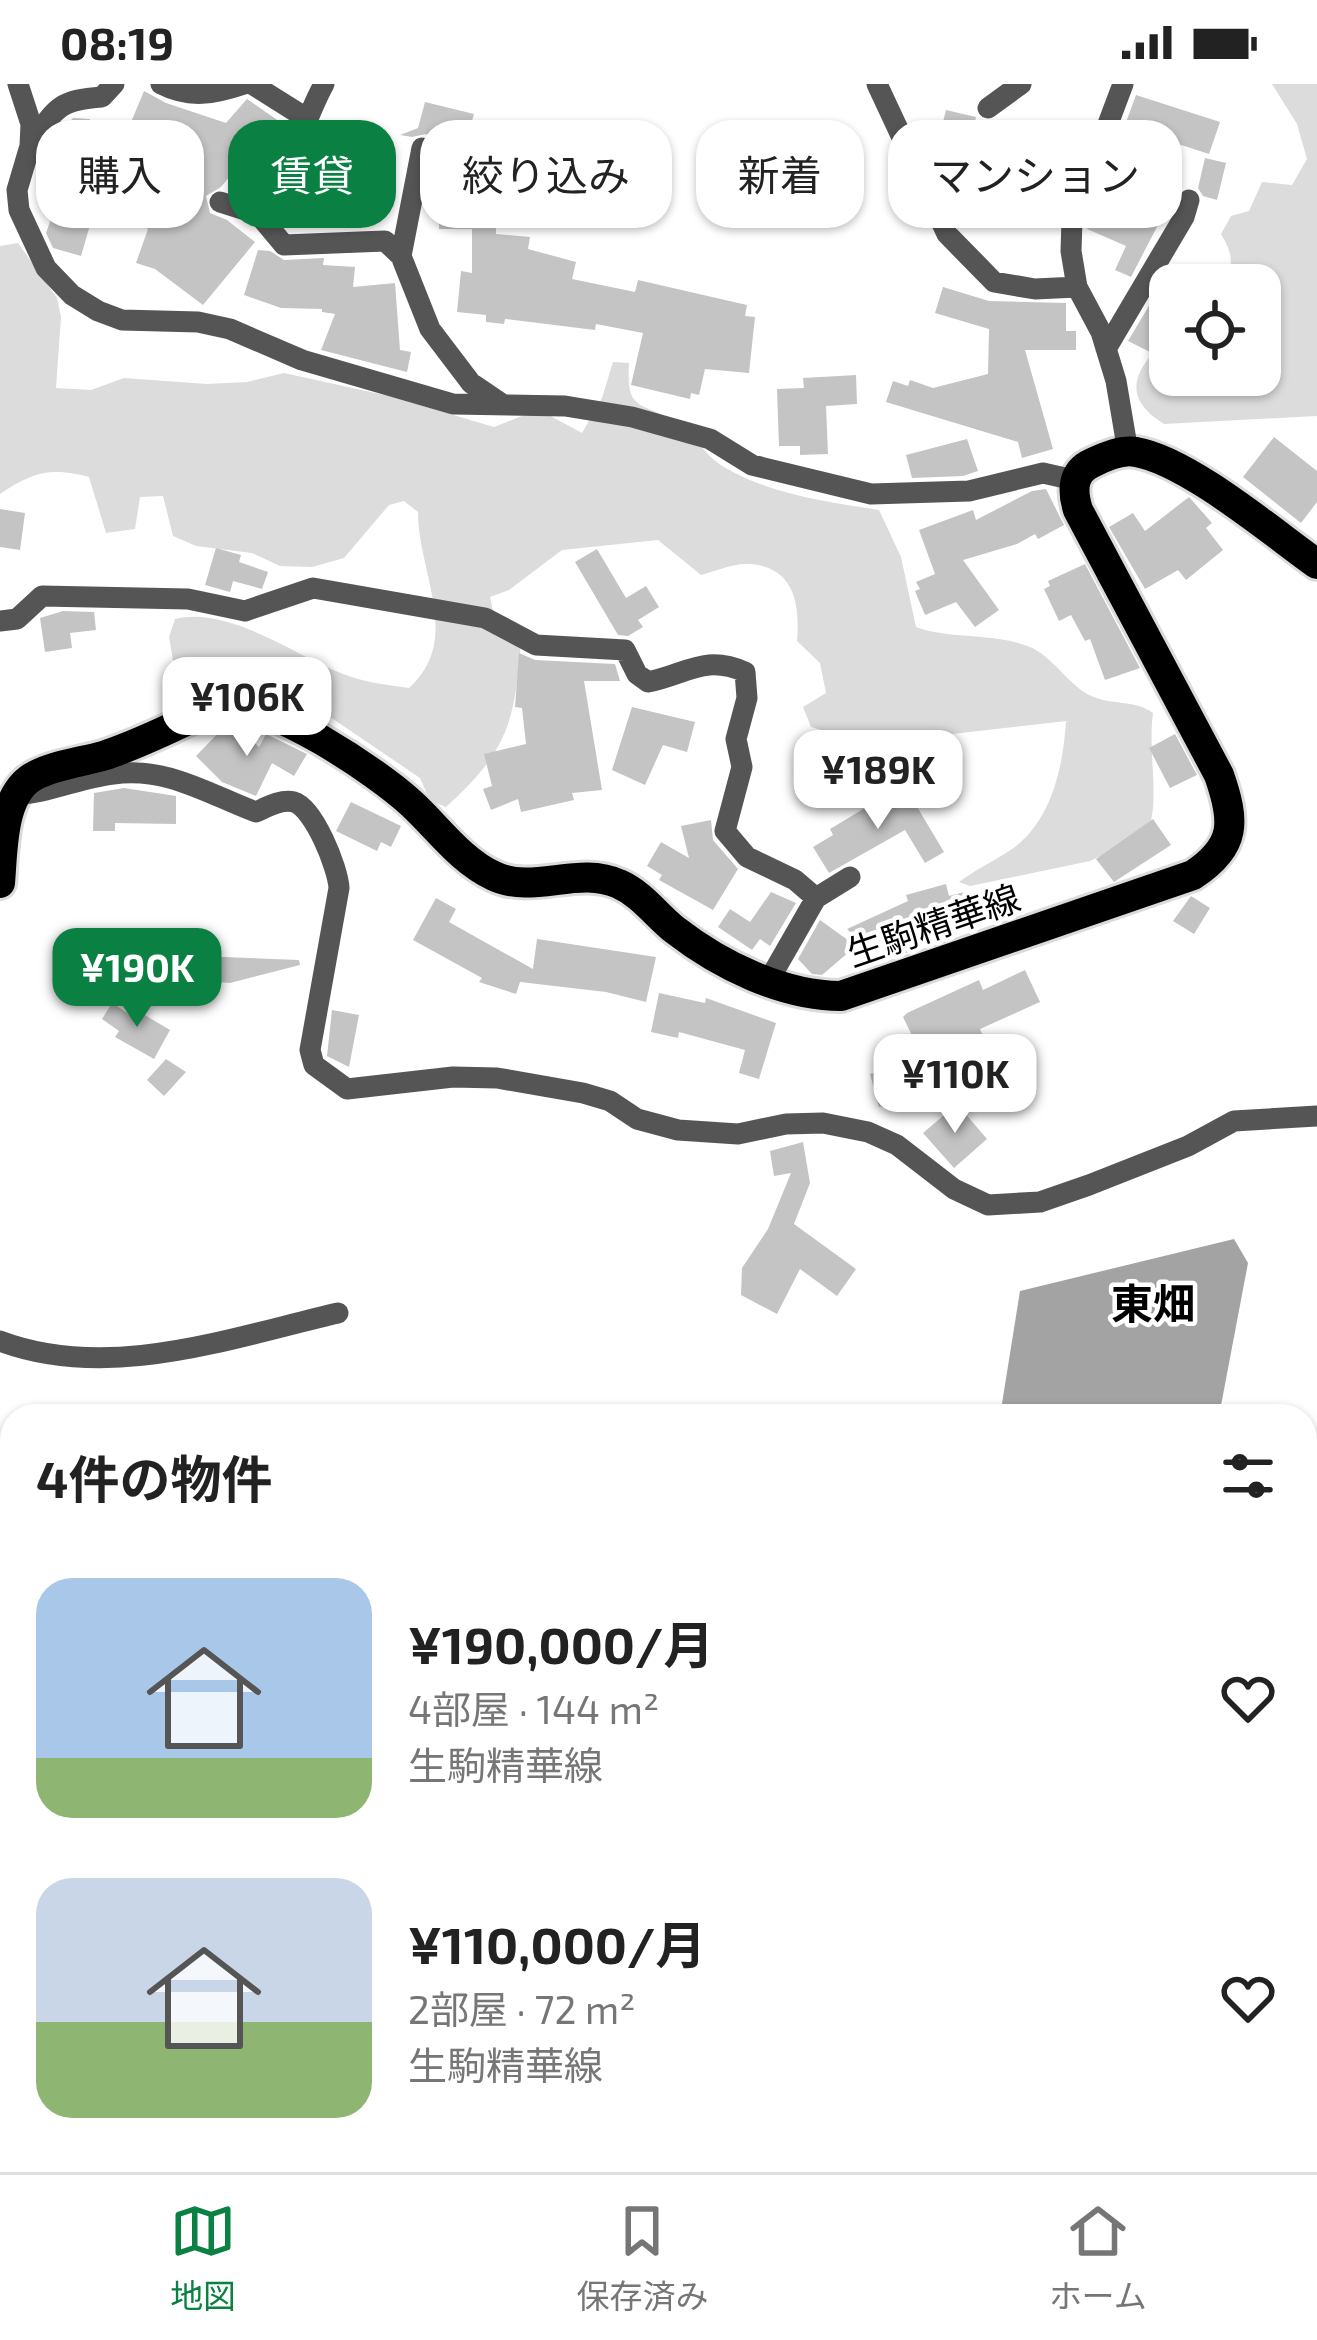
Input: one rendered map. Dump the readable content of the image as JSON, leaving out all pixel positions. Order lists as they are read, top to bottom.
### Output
{
  "streets": {
    "main road": ["生駒精華線"]
  },
  "districts": ["東畑"],
  "page": {
    "status": "08:19",
    "chip": [
      "購入",
      "賃貸",
      "絞り込み",
      "新着",
      "マンション"
    ],
    "price": [
      "¥106K",
      "¥189K",
      "¥190K",
      "¥110K"
    ],
    "heading": "4件の物件",
    "list": [
      {
        "name": "¥190,000/月",
        "note": "4部屋 · 144 m² · 生駒精華線"
      },
      {
        "name": "¥110,000/月",
        "note": "2部屋 · 72 m² · 生駒精華線"
      }
    ],
    "tabs": ["地図", "保存済み", "ホーム"]
  }
}
